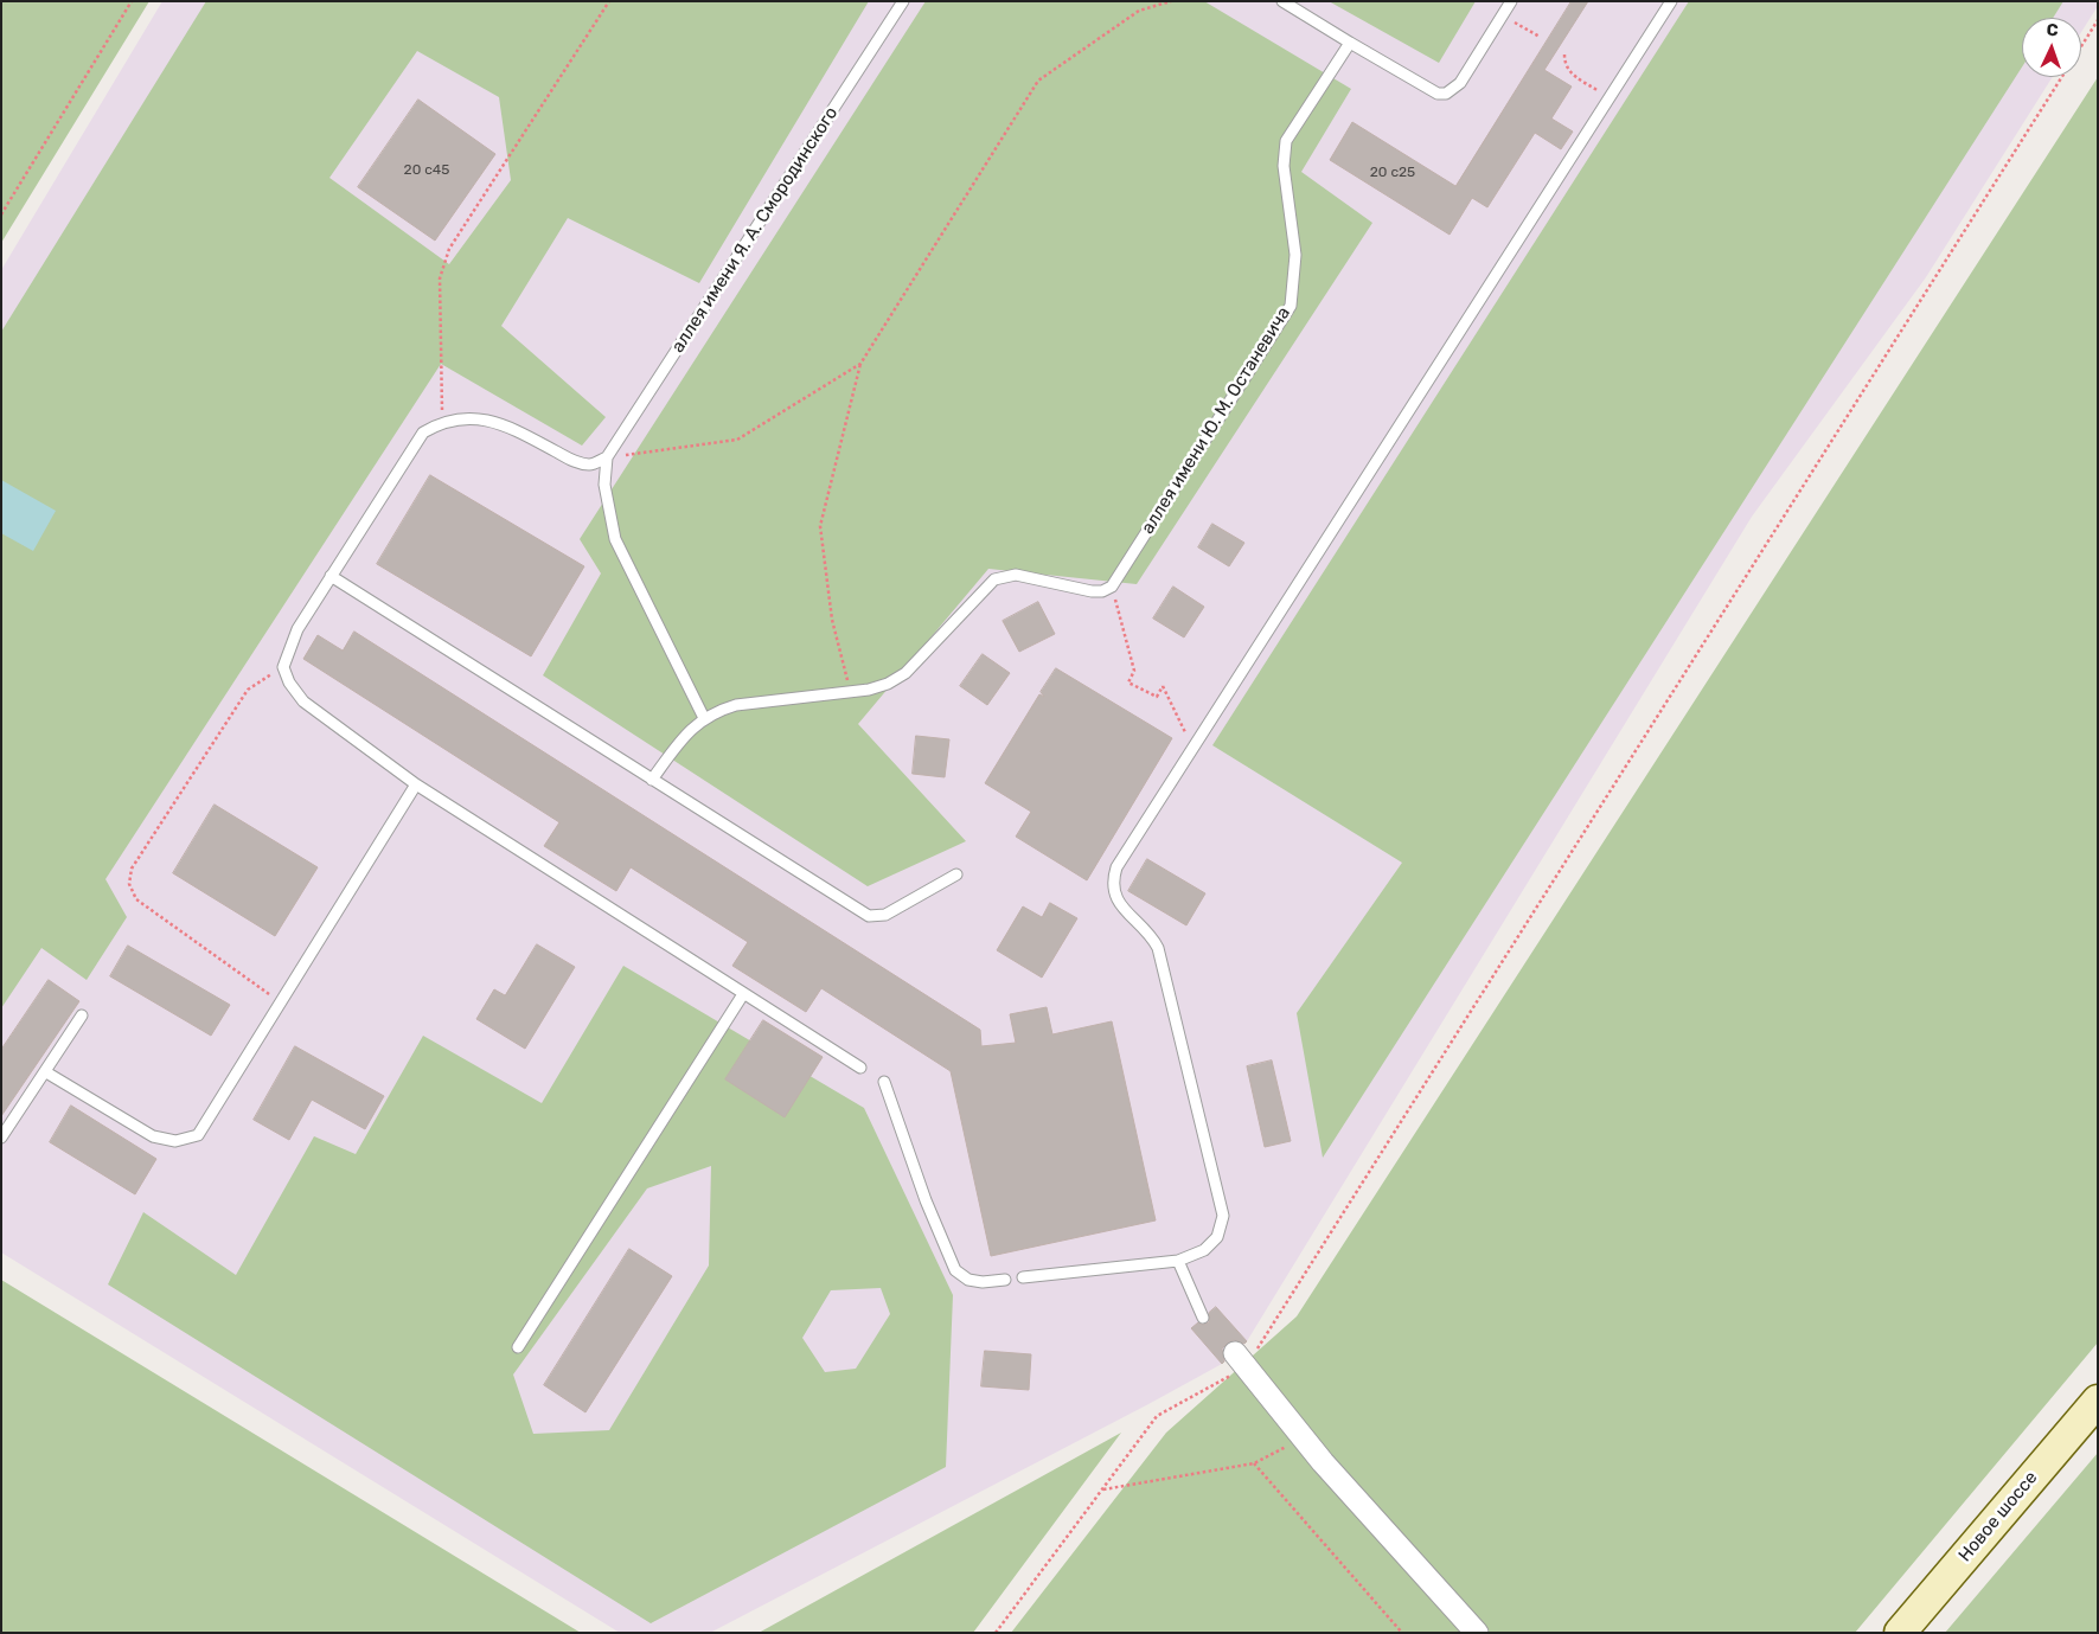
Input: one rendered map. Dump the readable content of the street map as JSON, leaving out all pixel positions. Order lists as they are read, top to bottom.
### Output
{
  "streets": {
    "main road": ["Новое шоссе"],
    "lane": ["аллея имени Я. А. Смородинского", "аллея имени Ю. М. Останевича"]
  },
  "house_numbers": ["20 с45", "20 с25"],
  "north": "top"
}
